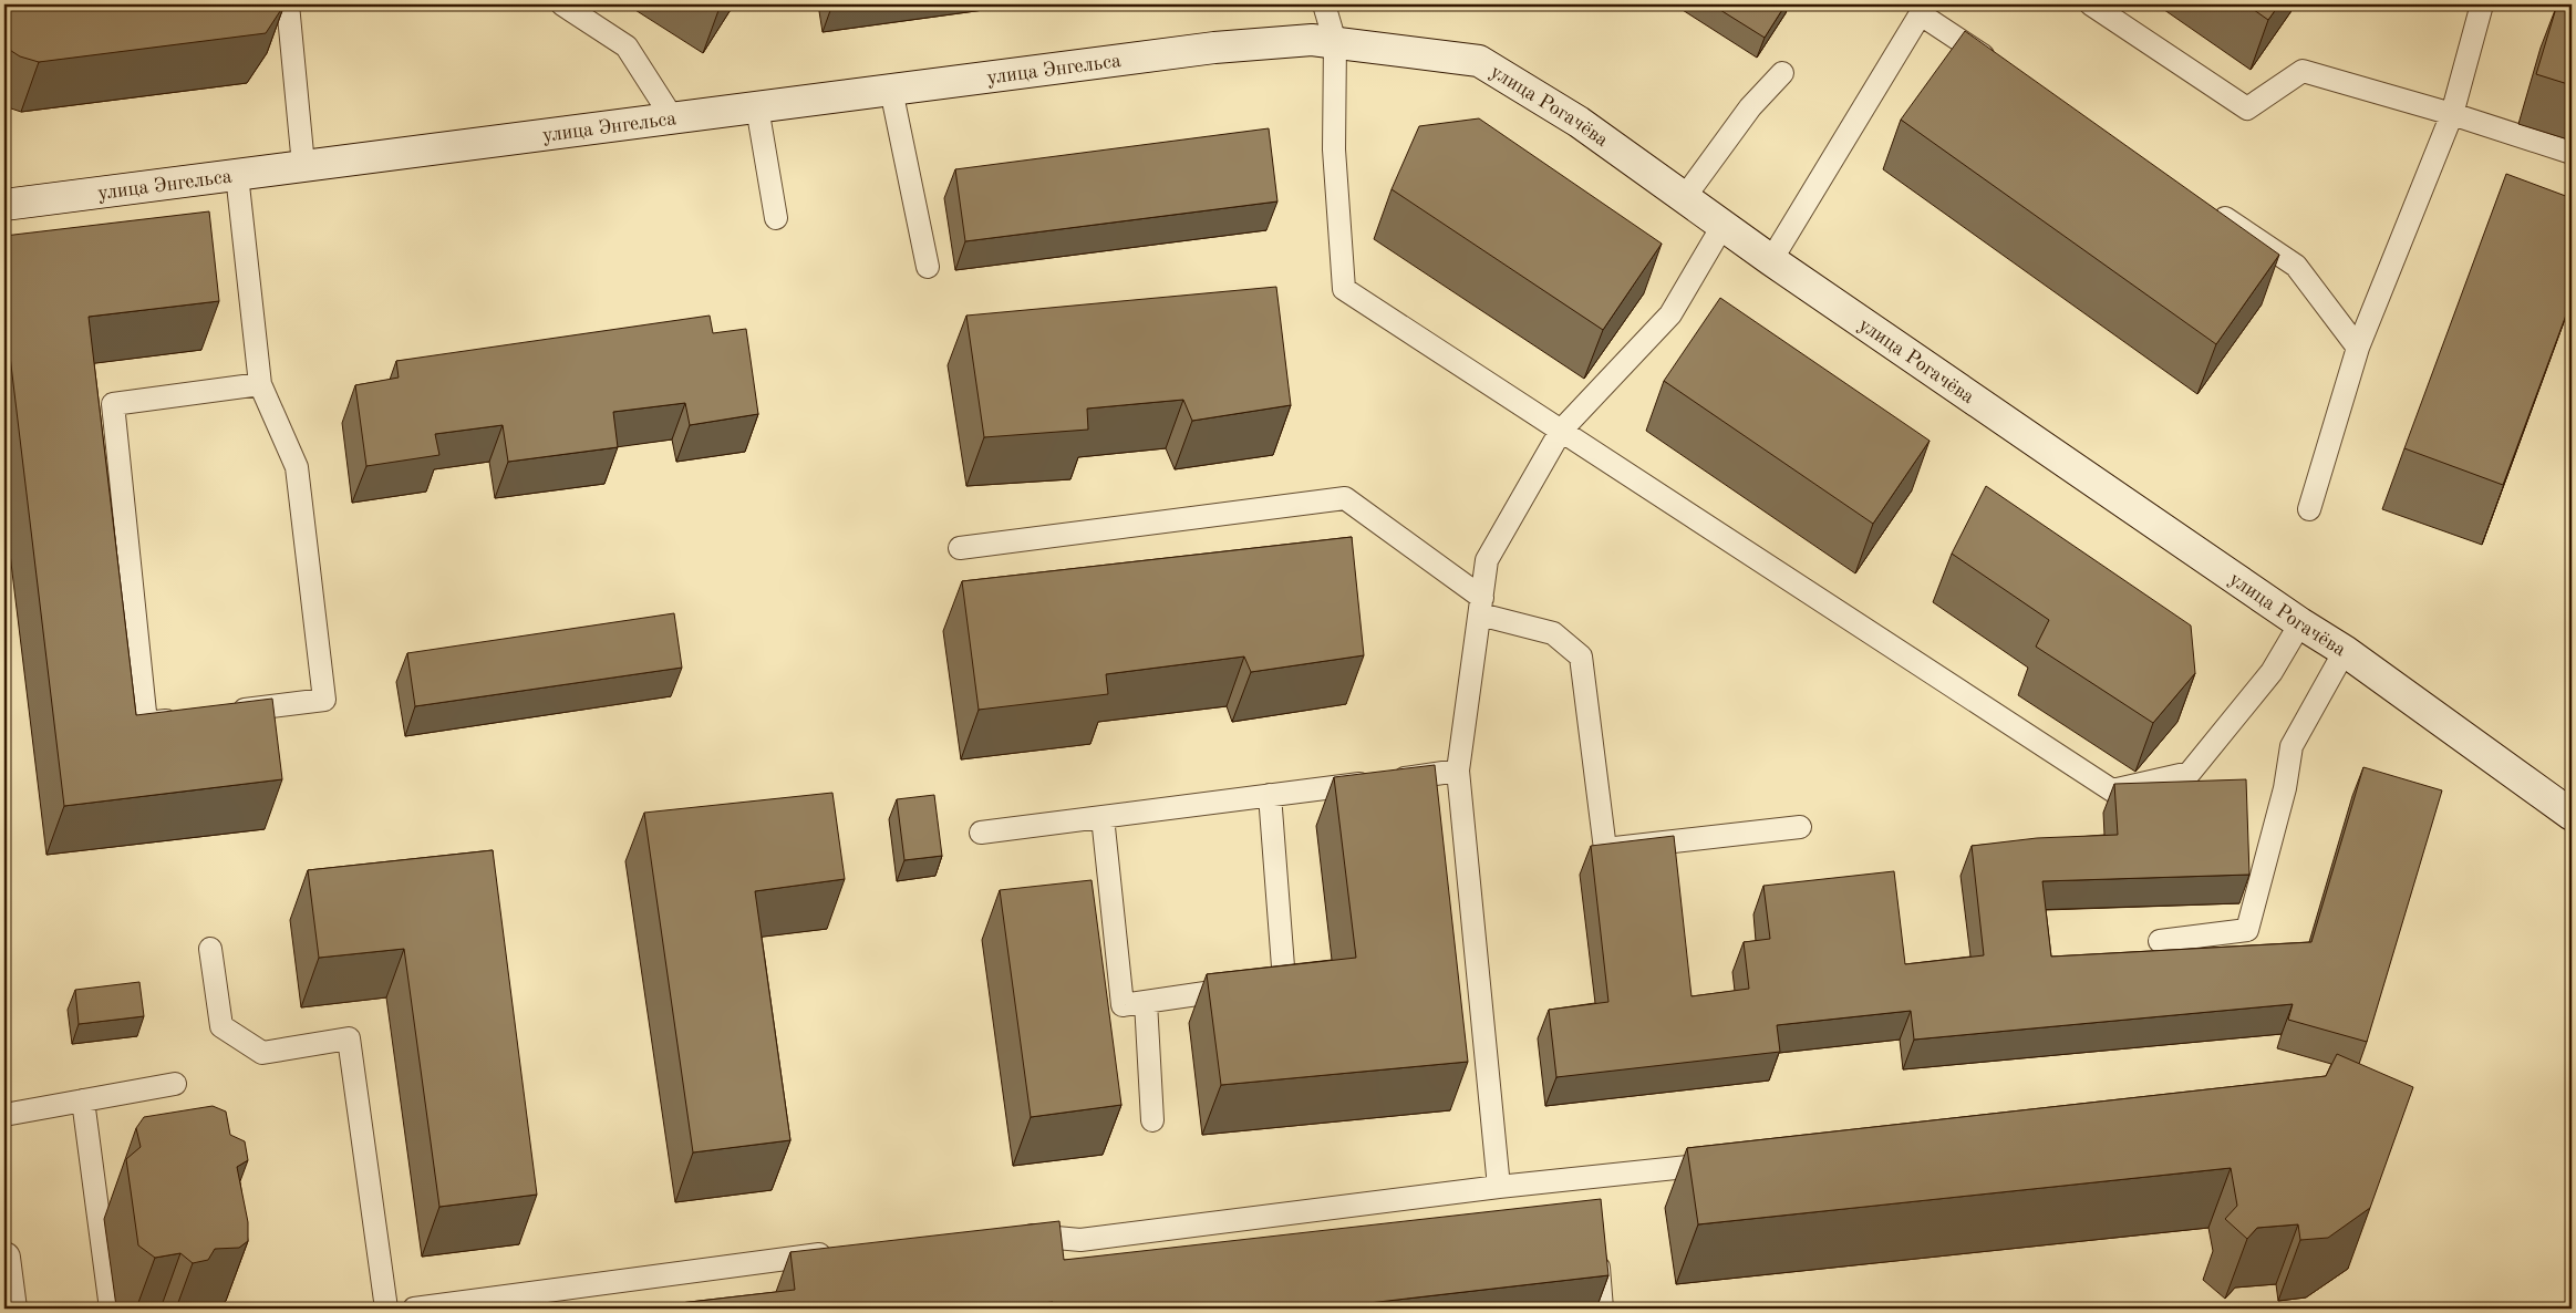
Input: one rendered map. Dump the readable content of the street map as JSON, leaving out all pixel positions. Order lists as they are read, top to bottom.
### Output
{
  "streets": {
    "street": ["улица Энгельса", "улица Рогачёва"]
  },
  "crossings": [
    ["улица Энгельса", "улица Рогачёва"]
  ]
}
